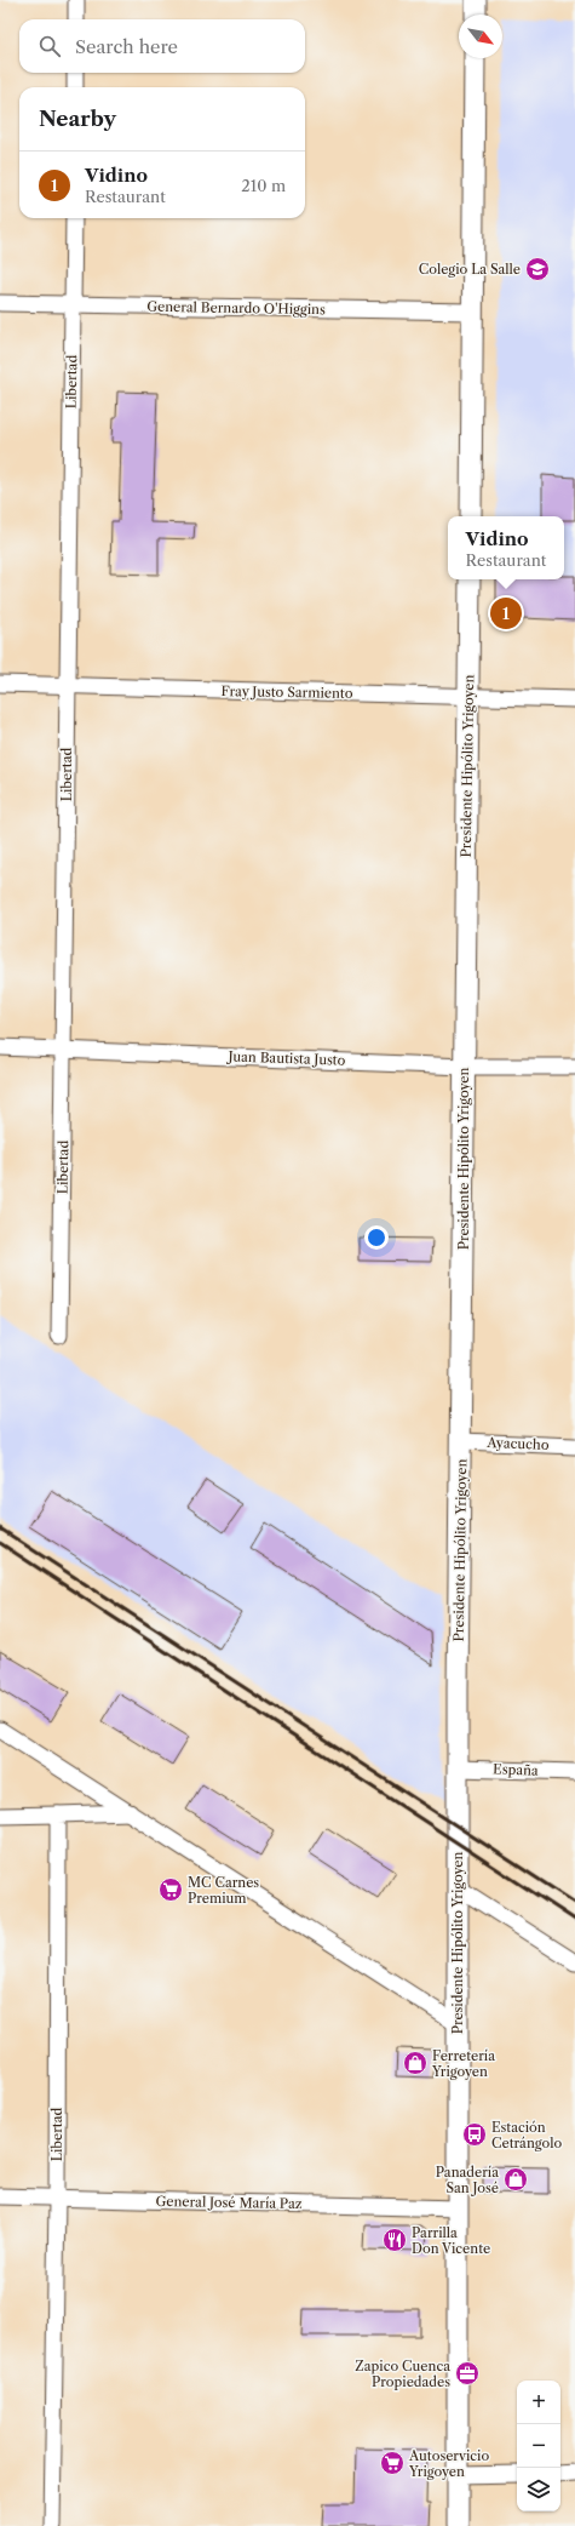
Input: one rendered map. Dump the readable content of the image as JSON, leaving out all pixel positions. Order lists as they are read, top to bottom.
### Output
{
  "streets": {
    "street": [
      "General Bernardo O'Higgins",
      "Libertad",
      "Fray Justo Sarmiento",
      "Presidente Hipólito Yrigoyen",
      "Juan Bautista Justo",
      "Ayacucho",
      "España",
      "General José María Paz"
    ]
  },
  "crossings": [
    ["General Bernardo O'Higgins", "Libertad"],
    ["Libertad", "Fray Justo Sarmiento"],
    ["Libertad", "Juan Bautista Justo"],
    ["Libertad", "General José María Paz"],
    ["Fray Justo Sarmiento", "Presidente Hipólito Yrigoyen"],
    ["Presidente Hipólito Yrigoyen", "Juan Bautista Justo"],
    ["Presidente Hipólito Yrigoyen", "Ayacucho"],
    ["Presidente Hipólito Yrigoyen", "España"],
    ["Presidente Hipólito Yrigoyen", "General José María Paz"]
  ],
  "places": {
    "school or university": ["Colegio La Salle"],
    "supermarket": ["MC Carnes Premium", "Autoservicio Yrigoyen"],
    "shop": ["Ferretería Yrigoyen", "Panadería San José"],
    "bus stop": ["Estación Cetrángolo"],
    "restaurant": ["Parrilla Don Vicente"],
    "office": ["Zapico Cuenca Propiedades"]
  },
  "north": "bottom right",
  "page": {
    "search": "Search here",
    "heading": "Nearby",
    "list": [
      {
        "mark": "1",
        "name": "Vidino",
        "note": "Restaurant",
        "value": "210 m"
      }
    ],
    "popup": ["Vidino", "Restaurant"],
    "pins": "1",
    "map_buttons": ["+", "−"]
  }
}
